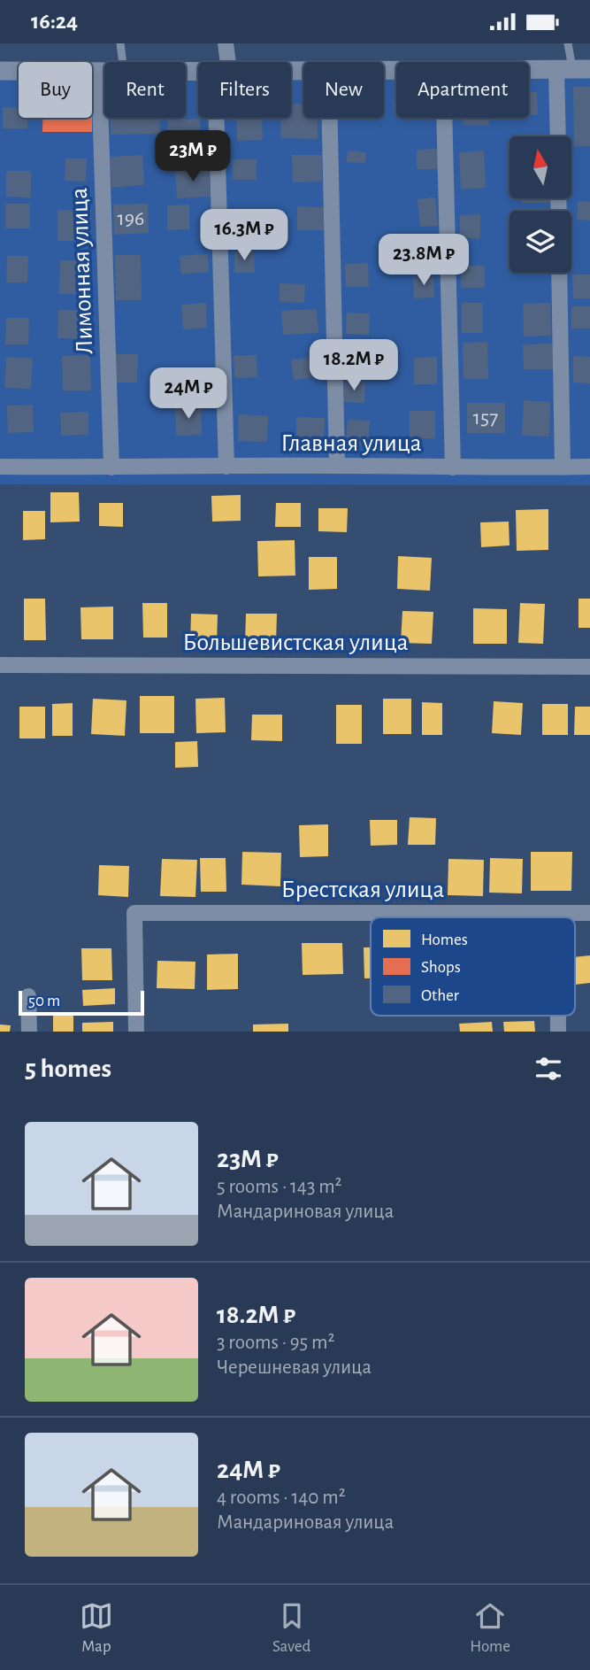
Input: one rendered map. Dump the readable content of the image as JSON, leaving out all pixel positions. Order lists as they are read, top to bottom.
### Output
{
  "streets": {
    "street": [
      "Лимонная улица",
      "Главная улица",
      "Большевистская улица",
      "Брестская улица"
    ]
  },
  "crossings": [
    ["Лимонная улица", "Главная улица"]
  ],
  "house_numbers": ["196", "157"],
  "legend": ["Homes", "Shops", "Other"],
  "scale_bar": "50 m",
  "north": "top",
  "page": {
    "status": "16:24",
    "chip": [
      "Buy",
      "Rent",
      "Filters",
      "New",
      "Apartment"
    ],
    "price": [
      "23M ₽",
      "16.3M ₽",
      "23.8M ₽",
      "18.2M ₽",
      "24M ₽"
    ],
    "scale": "50 m",
    "heading": "5 homes",
    "list": [
      {
        "name": "23M ₽",
        "note": "5 rooms · 143 m² · Мандариновая улица"
      },
      {
        "name": "18.2M ₽",
        "note": "3 rooms · 95 m² · Черешневая улица"
      },
      {
        "name": "24M ₽",
        "note": "4 rooms · 140 m² · Мандариновая улица"
      }
    ],
    "tabs": ["Map", "Saved", "Home"]
  }
}
